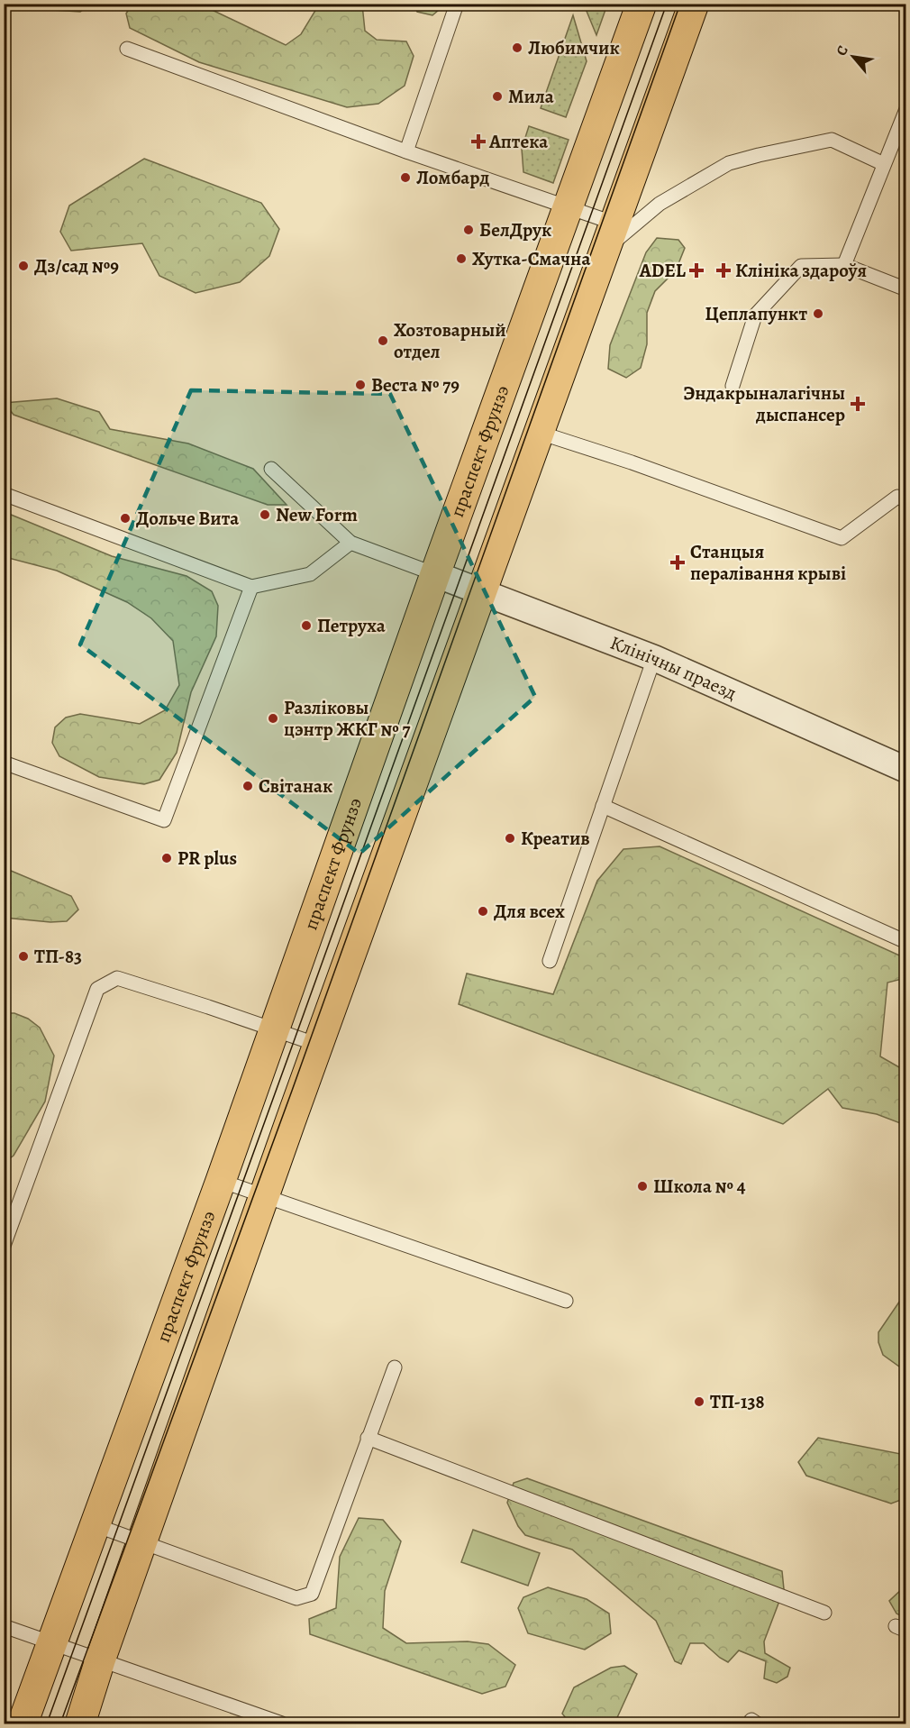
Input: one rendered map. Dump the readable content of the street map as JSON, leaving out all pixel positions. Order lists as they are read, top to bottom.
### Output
{
  "streets": {
    "main road": ["праспект Фрунзэ"],
    "street": ["Клінічны праезд"]
  },
  "crossings": [
    ["праспект Фрунзэ", "Клінічны праезд"]
  ],
  "places": {
    "other": [
      "Любимчик",
      "Мила",
      "Ломбард",
      "БелДрук",
      "Хутка-Смачна",
      "Дз/сад №9",
      "Цеплапункт",
      "Хозтоварный отдел",
      "Веста № 79",
      "New Form",
      "Дольче Вита",
      "Петруха",
      "Разліковы цэнтр ЖКГ № 7",
      "Світанак",
      "Креатив",
      "PR plus",
      "Для всех",
      "ТП-83",
      "Школа № 4",
      "ТП-138"
    ],
    "health": [
      "Аптека",
      "ADEL",
      "Клініка здароўя",
      "Эндакрыналагічны дыспансер",
      "Станцыя пералівання крыві"
    ]
  },
  "north": "top left"
}
